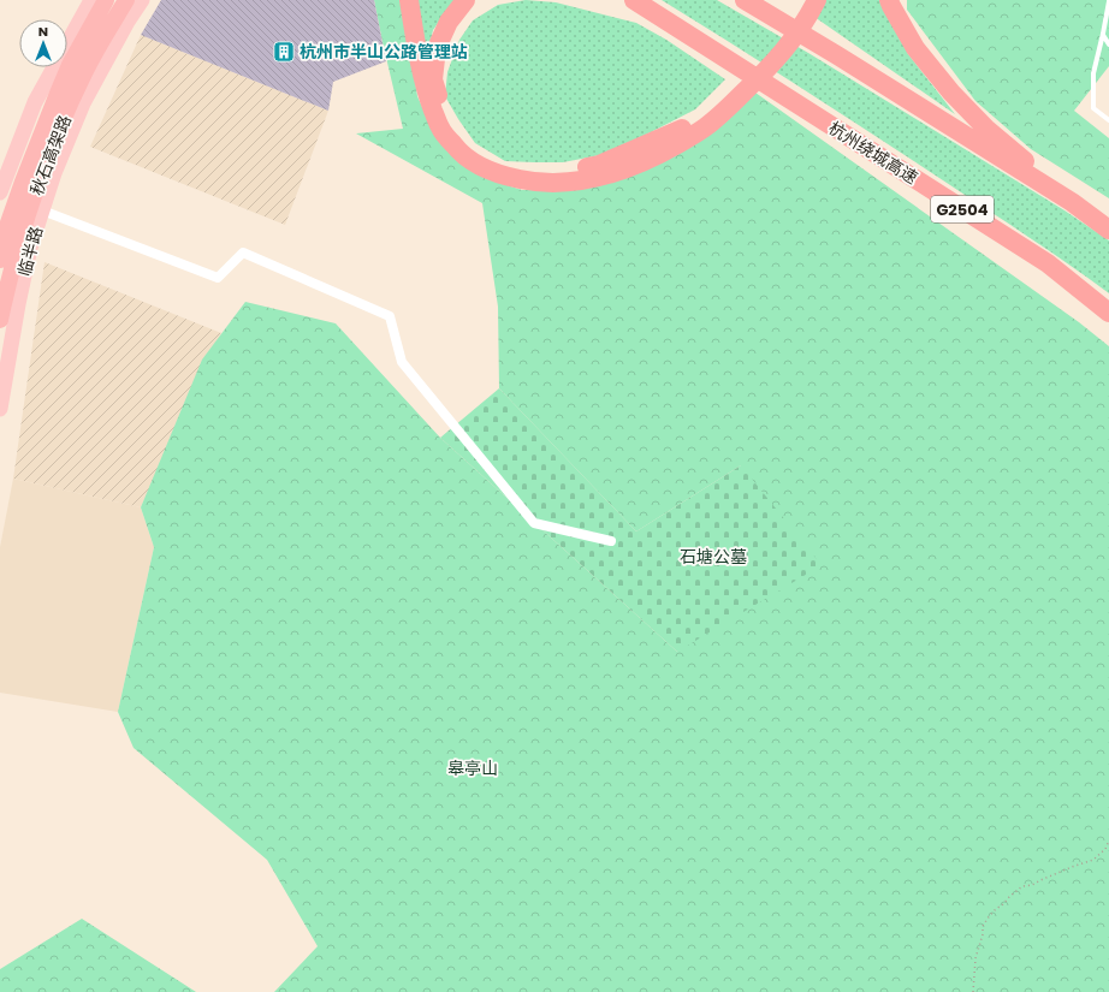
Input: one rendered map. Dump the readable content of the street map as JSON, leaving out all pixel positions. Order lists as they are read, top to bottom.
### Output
{
  "streets": {
    "highway": ["杭州绕城高速", "秋石高架路", "G2504"],
    "main road": ["临半路"]
  },
  "parks": ["石塘公墓", "皋亭山"],
  "places": {
    "building": ["杭州市半山公路管理站"]
  },
  "north": "top"
}
